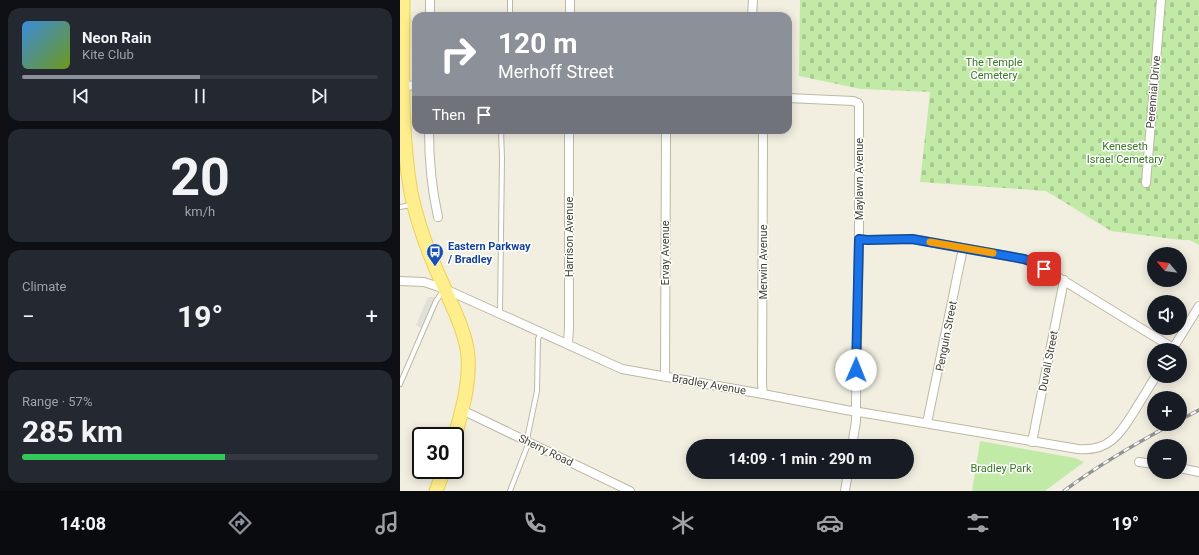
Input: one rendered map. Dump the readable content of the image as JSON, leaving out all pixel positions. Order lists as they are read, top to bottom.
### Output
{
  "streets": {
    "street": [
      "Perennial Drive",
      "Maylawn Avenue",
      "Harrison Avenue",
      "Ervay Avenue",
      "Merwin Avenue",
      "Penguin Street",
      "Duvall Street",
      "Bradley Avenue",
      "Sherry Road"
    ]
  },
  "crossings": [
    ["Maylawn Avenue", "Bradley Avenue"],
    ["Harrison Avenue", "Bradley Avenue"],
    ["Ervay Avenue", "Bradley Avenue"],
    ["Merwin Avenue", "Bradley Avenue"],
    ["Penguin Street", "Bradley Avenue"],
    ["Duvall Street", "Bradley Avenue"]
  ],
  "parks": ["The Temple Cemetery", "Keneseth Israel Cemetary", "Bradley Park"],
  "places": {
    "bus stop": ["Eastern Parkway / Bradley"]
  },
  "north": "top left",
  "page": {
    "turn": ["120 m", "Merhoff Street"],
    "song": ["Neon Rain", "Kite Club"],
    "then": "Then",
    "tile": [
      ["20", "km/h"],
      "Climate",
      ["Range · 57%", "285 km"]
    ],
    "map_buttons": ["+", "−"],
    "heat": ["−", "19°", "+"],
    "limit": "30",
    "trip": "14:09 · 1 min · 290 m",
    "tabs": ["14:08", "19°"]
  }
}
